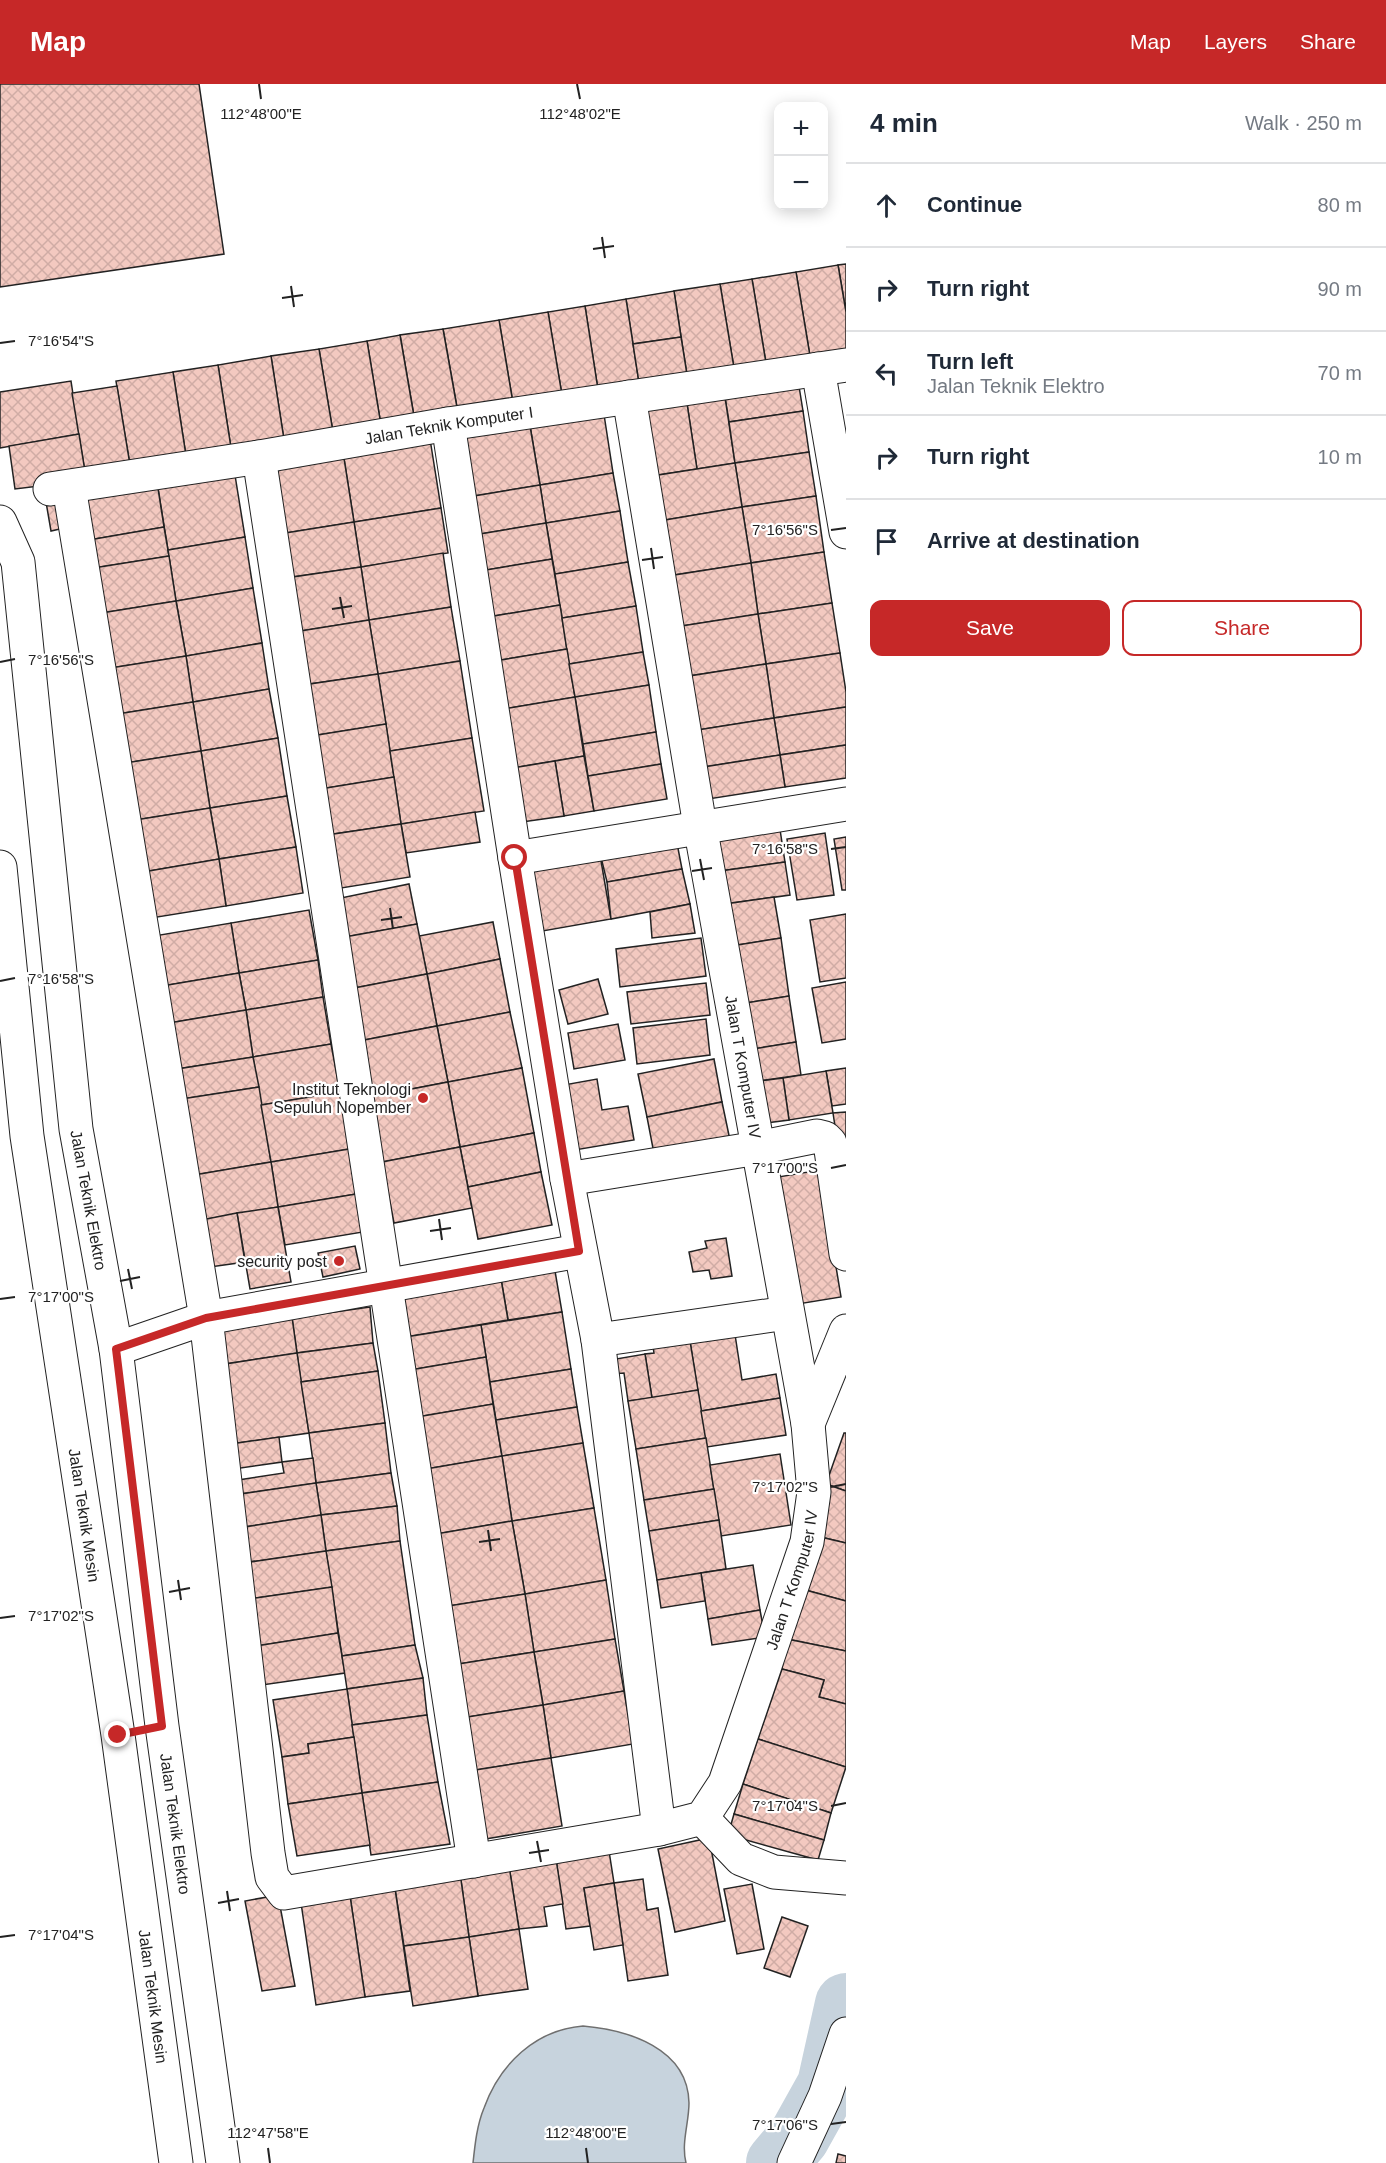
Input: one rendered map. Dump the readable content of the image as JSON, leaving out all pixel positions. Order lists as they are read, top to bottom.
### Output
{
  "streets": {
    "street": [
      "Jalan Teknik Komputer I",
      "Jalan T Komputer IV",
      "Jalan Teknik Elektro",
      "Jalan Teknik Mesin"
    ]
  },
  "crossings": [
    ["Jalan Teknik Komputer I", "Jalan T Komputer IV"]
  ],
  "places": ["Institut Teknologi Sepuluh Nopember", "security post"],
  "page": {
    "header": "Map",
    "nav": ["Map", "Layers", "Share"],
    "heading": ["4 min", "Walk · 250 m"],
    "map_buttons": ["+", "−"],
    "list": [
      ["Continue", "80 m"],
      ["Turn right", "90 m"],
      ["Turn left", "Jalan Teknik Elektro", "70 m"],
      ["Turn right", "10 m"],
      "Arrive at destination"
    ],
    "buttons": ["Save", "Share"]
  },
  "coordinates": [
    "112°48'00\"E",
    "112°48'02\"E",
    "7°16'54\"S",
    "7°16'56\"S",
    "7°16'58\"S",
    "7°17'00\"S",
    "7°17'02\"S",
    "7°17'04\"S",
    "7°17'06\"S",
    "112°47'58\"E"
  ]
}
